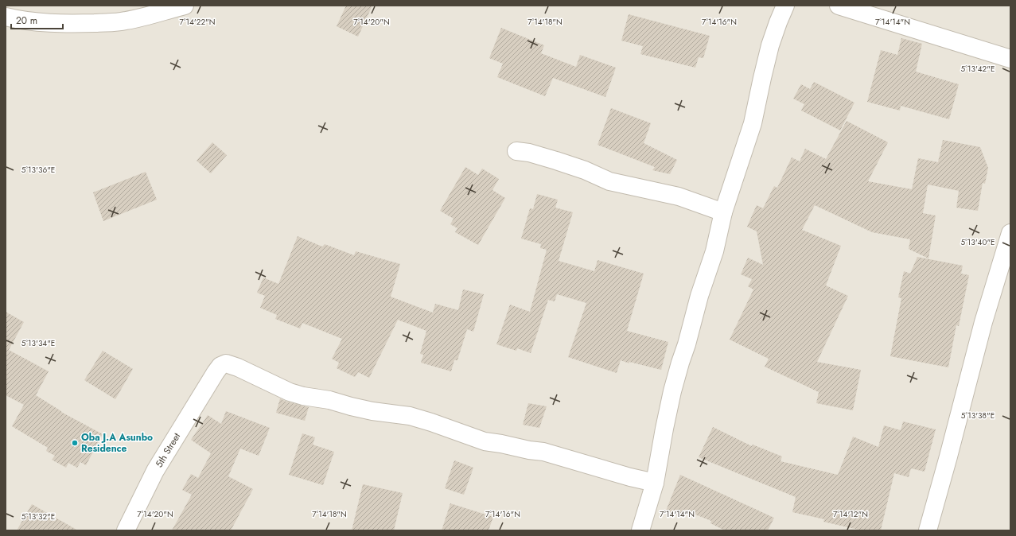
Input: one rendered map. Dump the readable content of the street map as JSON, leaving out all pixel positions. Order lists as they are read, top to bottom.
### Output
{
  "streets": {
    "street": ["5th Street"]
  },
  "places": ["Oba J.A Asunbo Residence"],
  "scale_bar": "20 m",
  "coordinates": [
    "7°14'18\"N",
    "7°14'14\"N",
    "7°14'22\"N",
    "7°14'20\"N",
    "7°14'16\"N",
    "5°13'42\"E",
    "5°13'36\"E",
    "5°13'40\"E",
    "5°13'34\"E",
    "5°13'38\"E",
    "7°14'12\"N",
    "5°13'32\"E"
  ]
}
